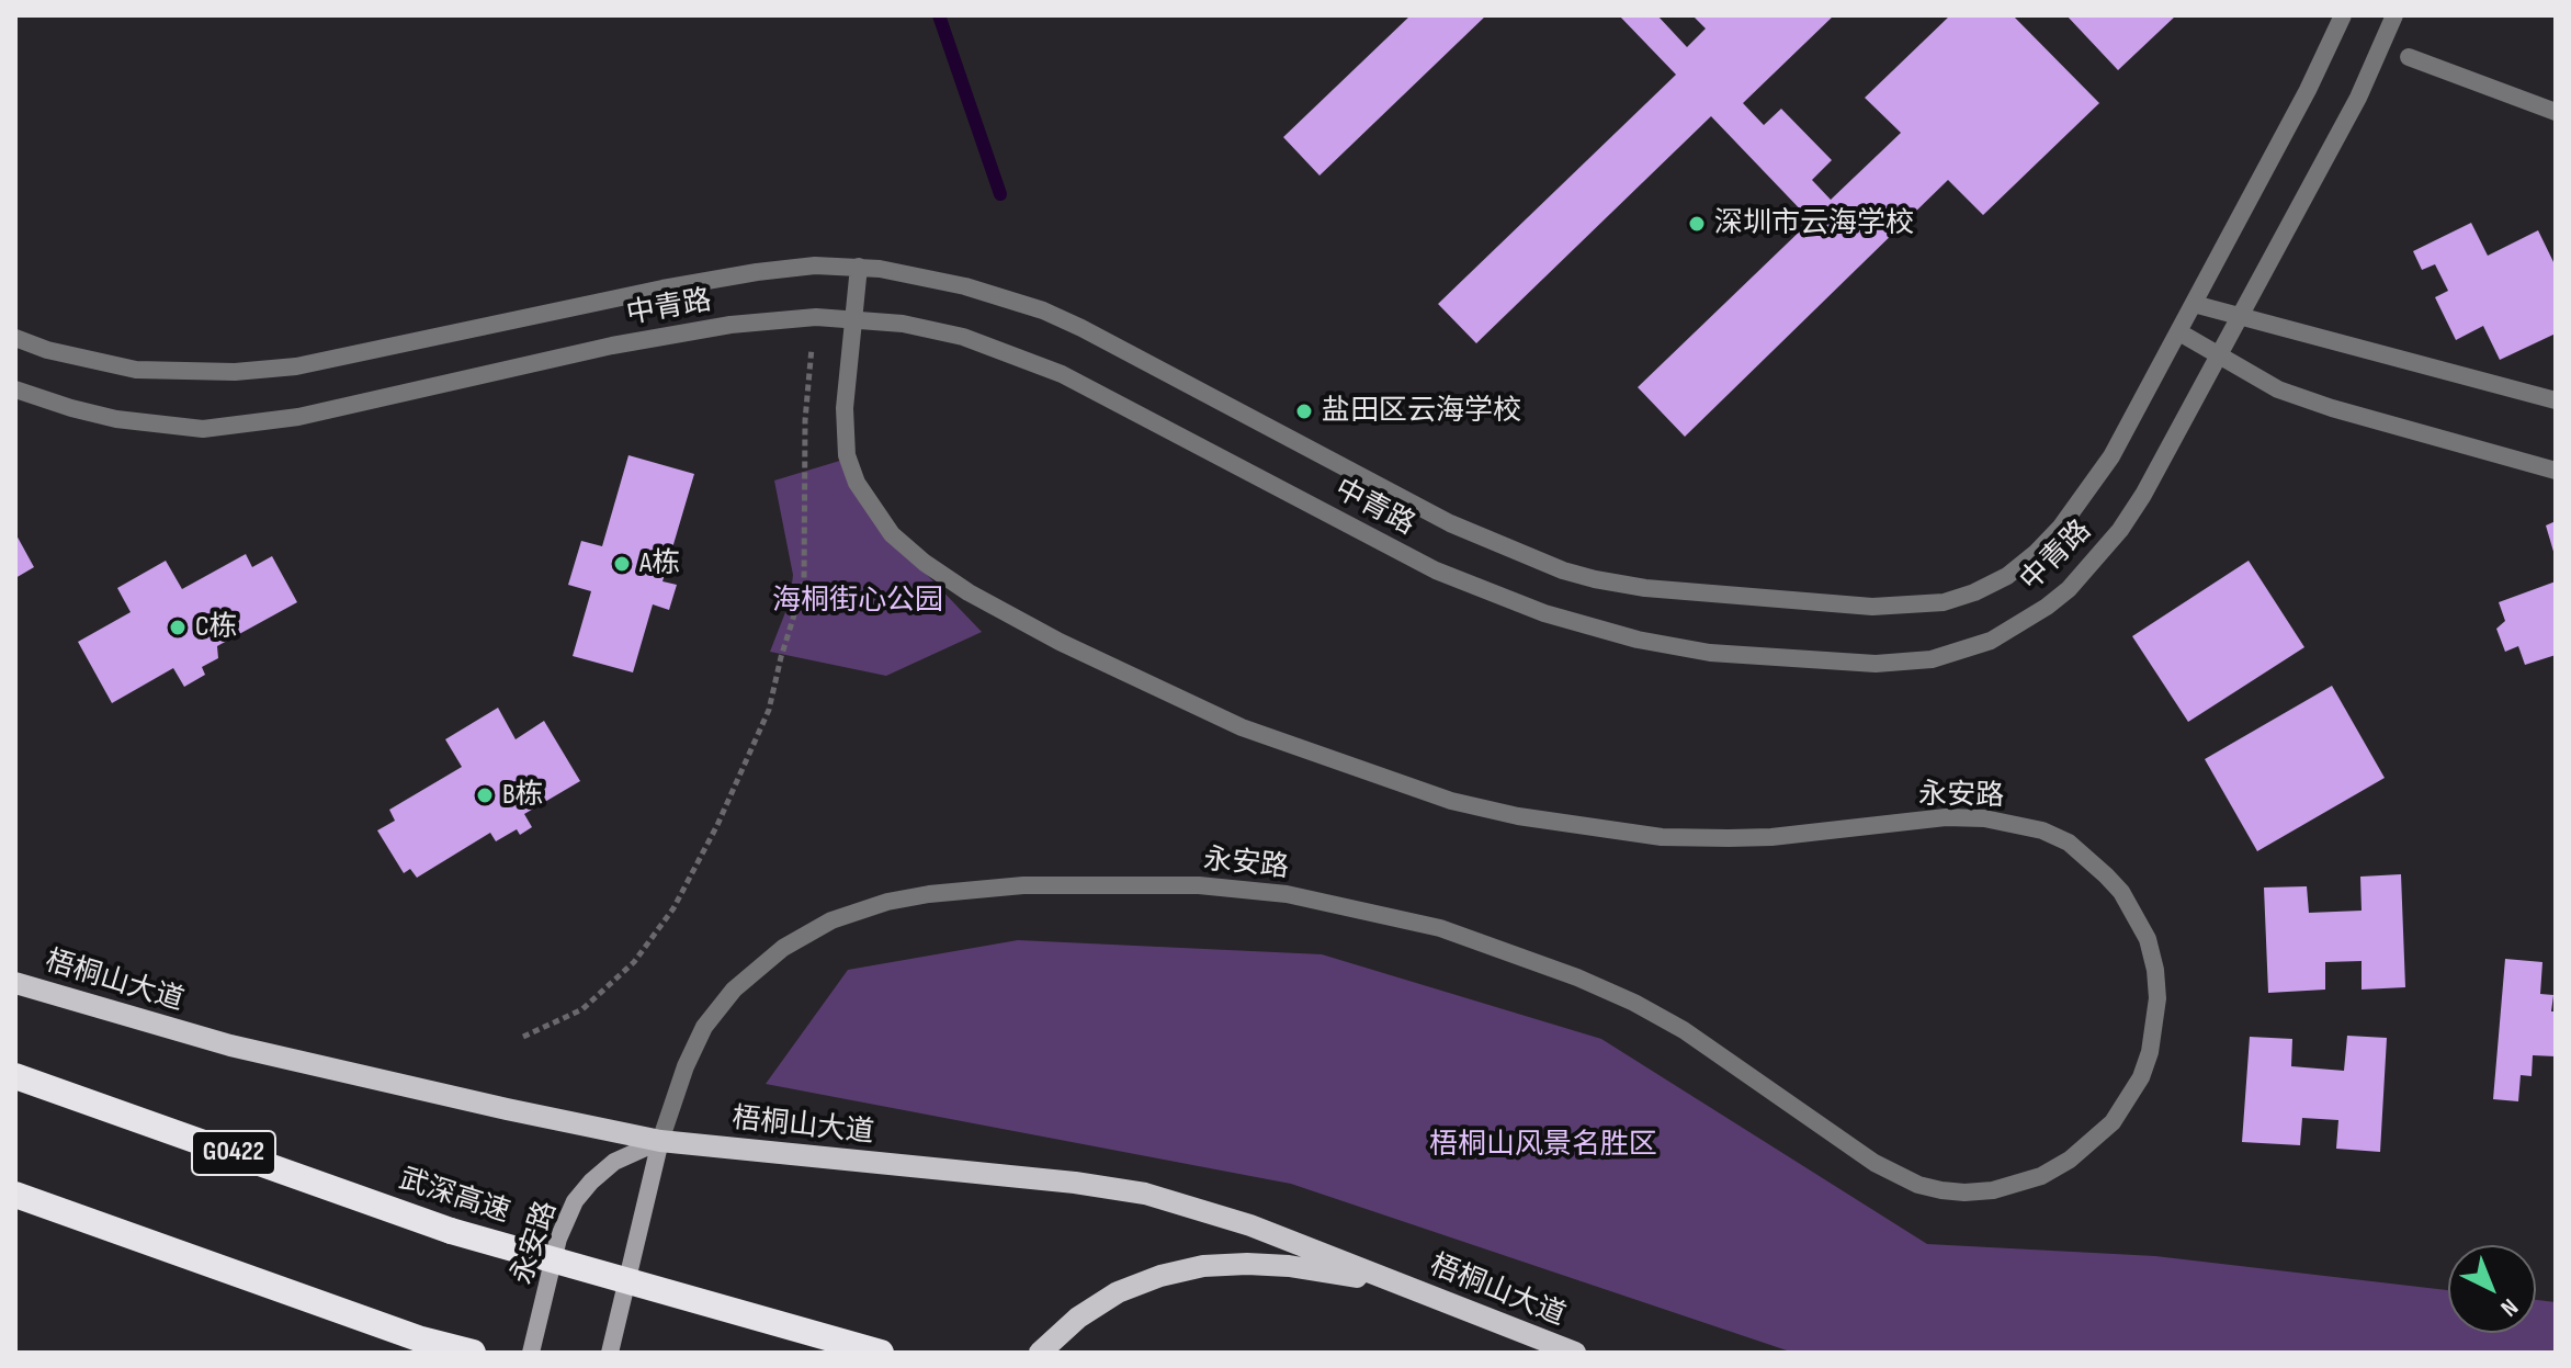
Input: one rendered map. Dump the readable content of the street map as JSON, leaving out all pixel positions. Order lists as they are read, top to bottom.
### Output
{
  "streets": {
    "highway": ["G0422", "武深高速"],
    "main road": ["永安路", "梧桐山大道"],
    "street": ["中青路"]
  },
  "crossings": [
    ["中青路", "永安路"],
    ["永安路", "梧桐山大道"]
  ],
  "parks": ["海桐街心公园", "梧桐山风景名胜区"],
  "places": [
    "深圳市云海学校",
    "盐田区云海学校",
    "A栋",
    "C栋",
    "B栋"
  ],
  "north": "bottom right"
}
